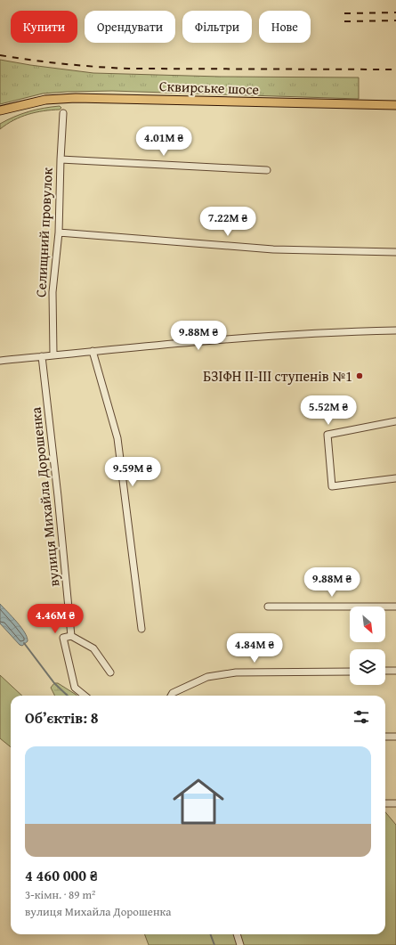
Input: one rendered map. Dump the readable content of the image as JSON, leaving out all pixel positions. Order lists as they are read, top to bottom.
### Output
{
  "streets": {
    "main road": ["Сквирське шосе"],
    "street": ["Селищний провулок", "вулиця Михайла Дорошенка"]
  },
  "places": ["БЗІФН ІІ-ІІІ ступенів №1"],
  "north": "bottom right",
  "page": {
    "chip": [
      "Купити",
      "Орендувати",
      "Фільтри",
      "Нове"
    ],
    "price": [
      "4.01M ₴",
      "7.22M ₴",
      "9.88M ₴",
      "5.52M ₴",
      "9.59M ₴",
      "9.88M ₴",
      "4.46M ₴",
      "4.84M ₴"
    ],
    "heading": "Об’єктів: 8",
    "list": [
      {
        "name": "4 460 000 ₴",
        "note": "3-кімн. · 89 m² · вулиця Михайла Дорошенка"
      }
    ]
  }
}
